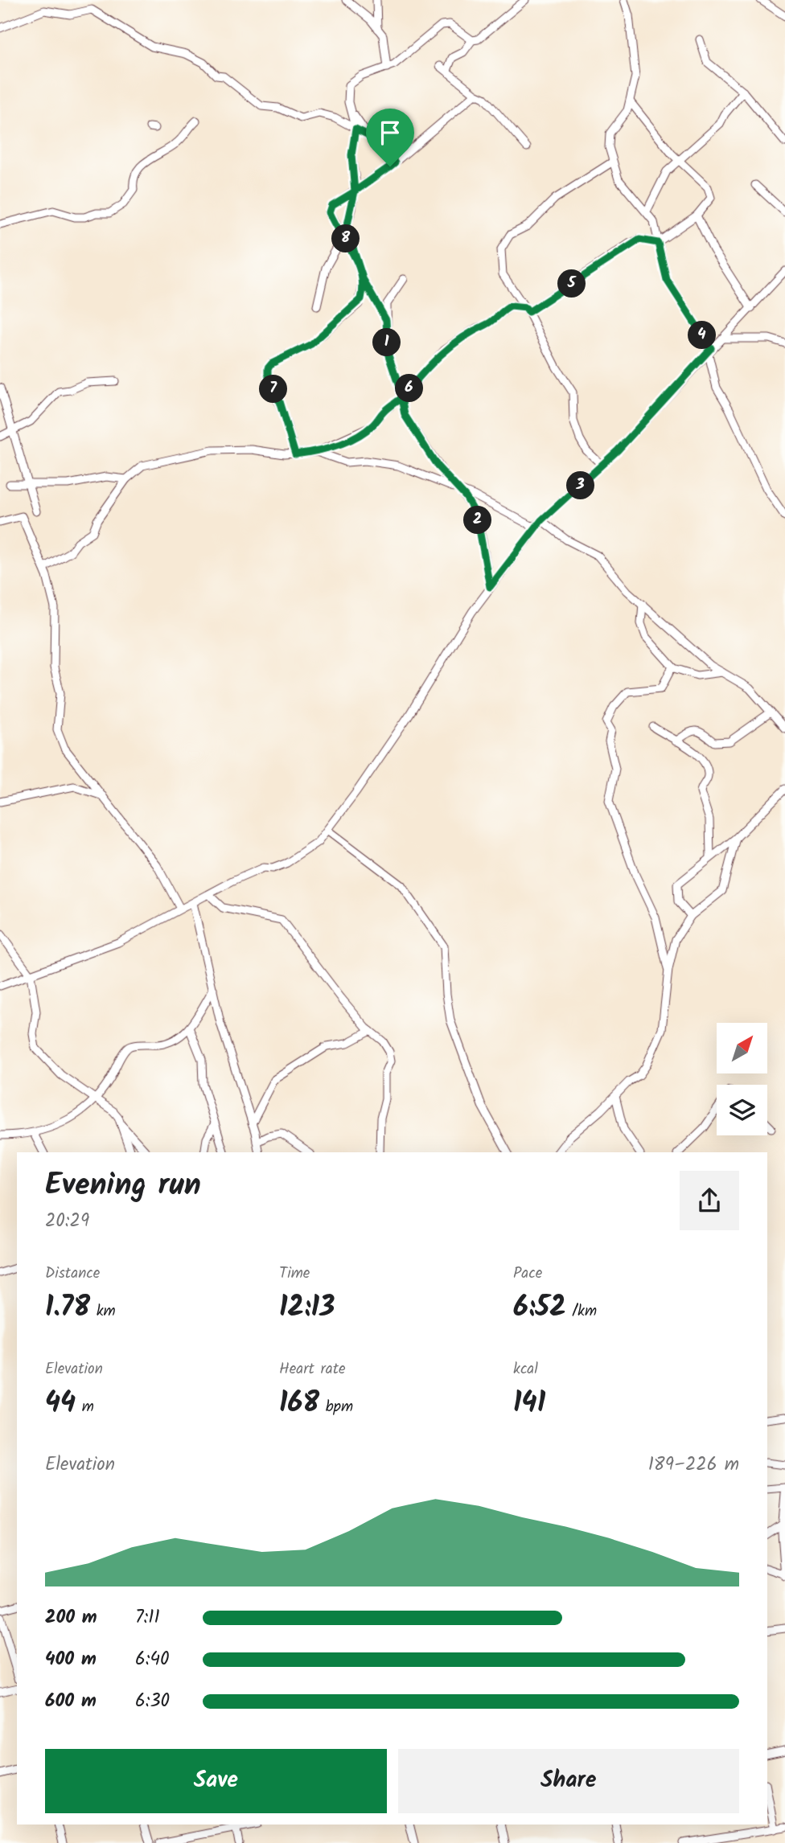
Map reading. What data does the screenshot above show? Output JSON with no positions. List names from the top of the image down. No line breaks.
{"north":"top right","page":{"pins":["8","5","4","1","6","7","3","2"],"heading":["Evening run","20:29"],"stats":[["Distance","1.78 km"],["Time","12:13"],["Pace","6:52 /km"],["Elevation","44 m"],["Heart rate","168 bpm"],["kcal","141"]],"chart":["Elevation","189–226 m"],"list":[{"name":"200 m","note":"7:11"},{"name":"400 m","note":"6:40"},{"name":"600 m","note":"6:30"}],"buttons":["Save","Share"]}}
